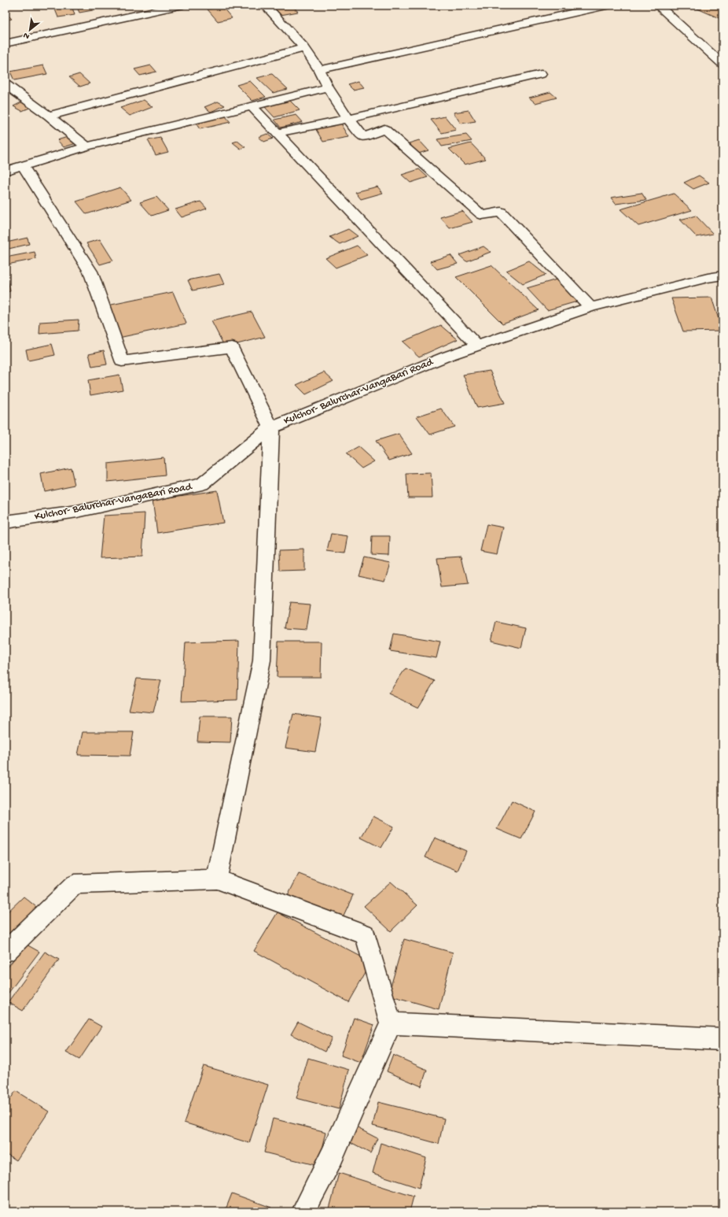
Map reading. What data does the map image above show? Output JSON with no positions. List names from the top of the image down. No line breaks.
{"streets":{"street":["Kulchor- Balurchar-VangaBari Road"]},"north":"bottom left"}
